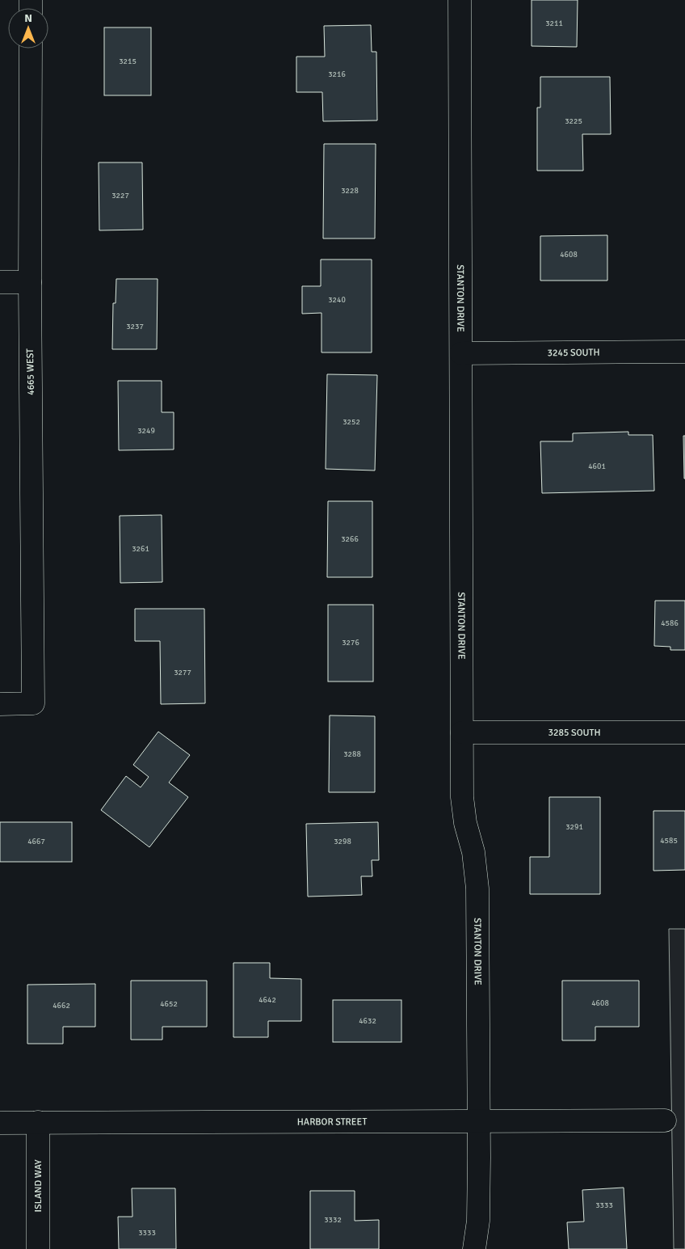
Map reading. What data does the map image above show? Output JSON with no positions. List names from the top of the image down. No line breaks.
{"streets":{"street":["STANTON DRIVE","3245 SOUTH","4665 WEST","3285 SOUTH","HARBOR STREET","ISLAND WAY"]},"crossings":[["STANTON DRIVE","3245 SOUTH"],["STANTON DRIVE","3285 SOUTH"],["STANTON DRIVE","HARBOR STREET"],["HARBOR STREET","ISLAND WAY"]],"house_numbers":["3211","3215","3216","3225","3228","3227","4608","3240","3237","3252","3249","4601","3266","3261","4586","3276","3277","3288","3291","4585","4667","3298","4642","4608","4652","4662","4632","3333","3332","3333"],"north":"top"}
